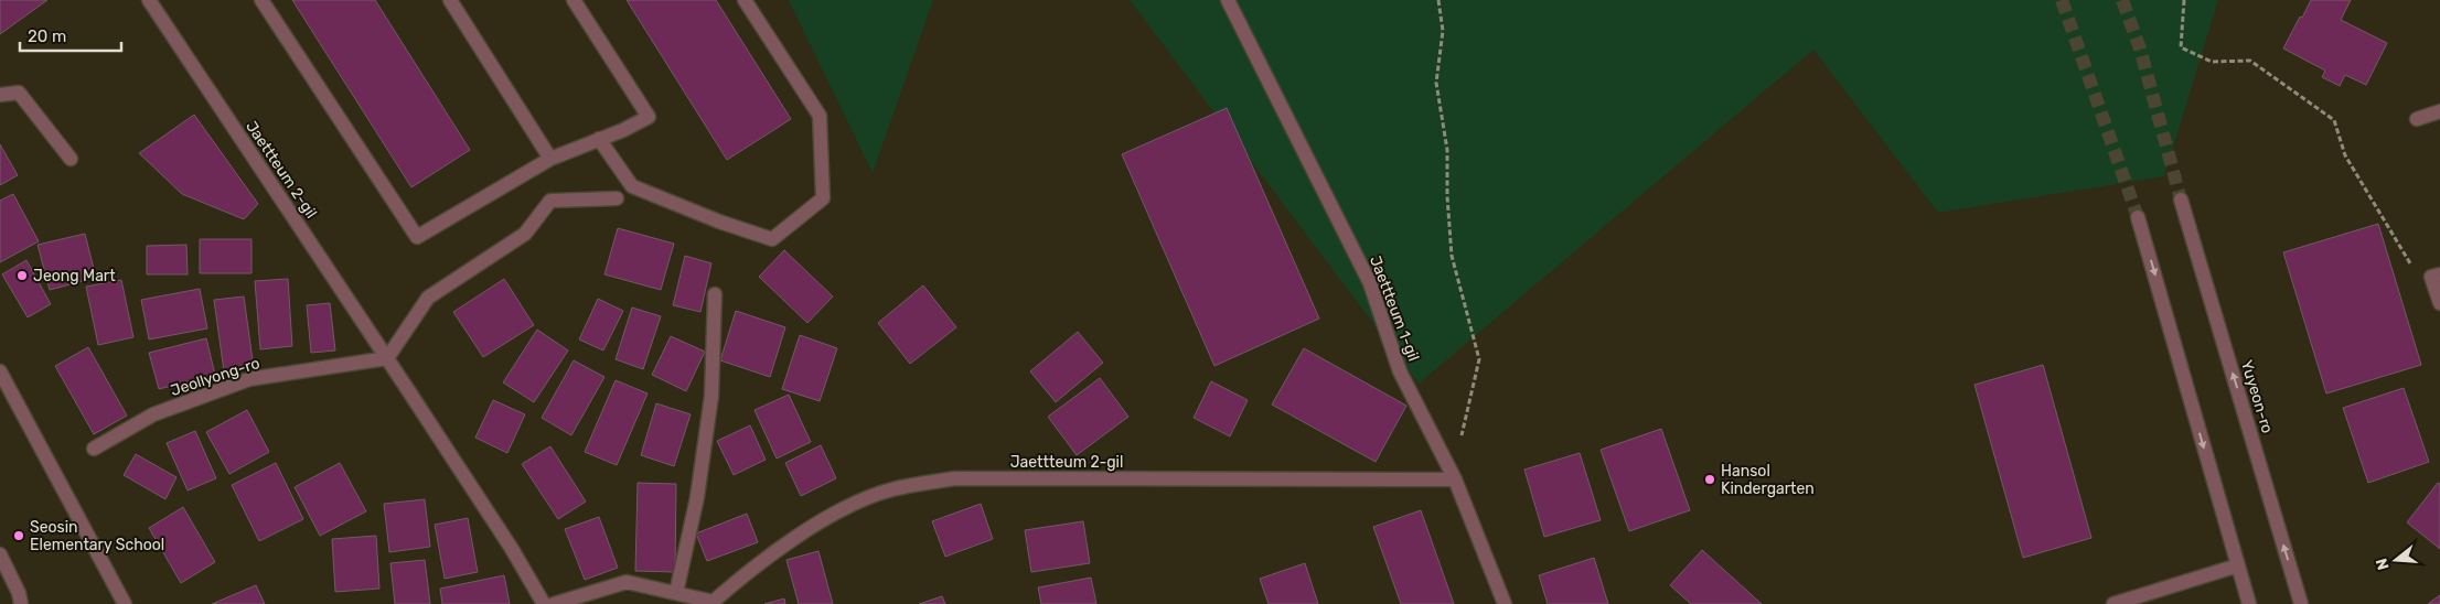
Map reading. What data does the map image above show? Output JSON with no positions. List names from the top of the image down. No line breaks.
{"streets":{"street":["Jaettteum 2-gil","Jaettteum 1-gil","Jeollyong-ro","Yuyeon-ro"]},"crossings":[["Jaettteum 2-gil","Jaettteum 1-gil"],["Jaettteum 2-gil","Jeollyong-ro"]],"places":["Jeong Mart","Hansol Kindergarten","Seosin Elementary School"],"scale_bar":"20 m","north":"left"}
